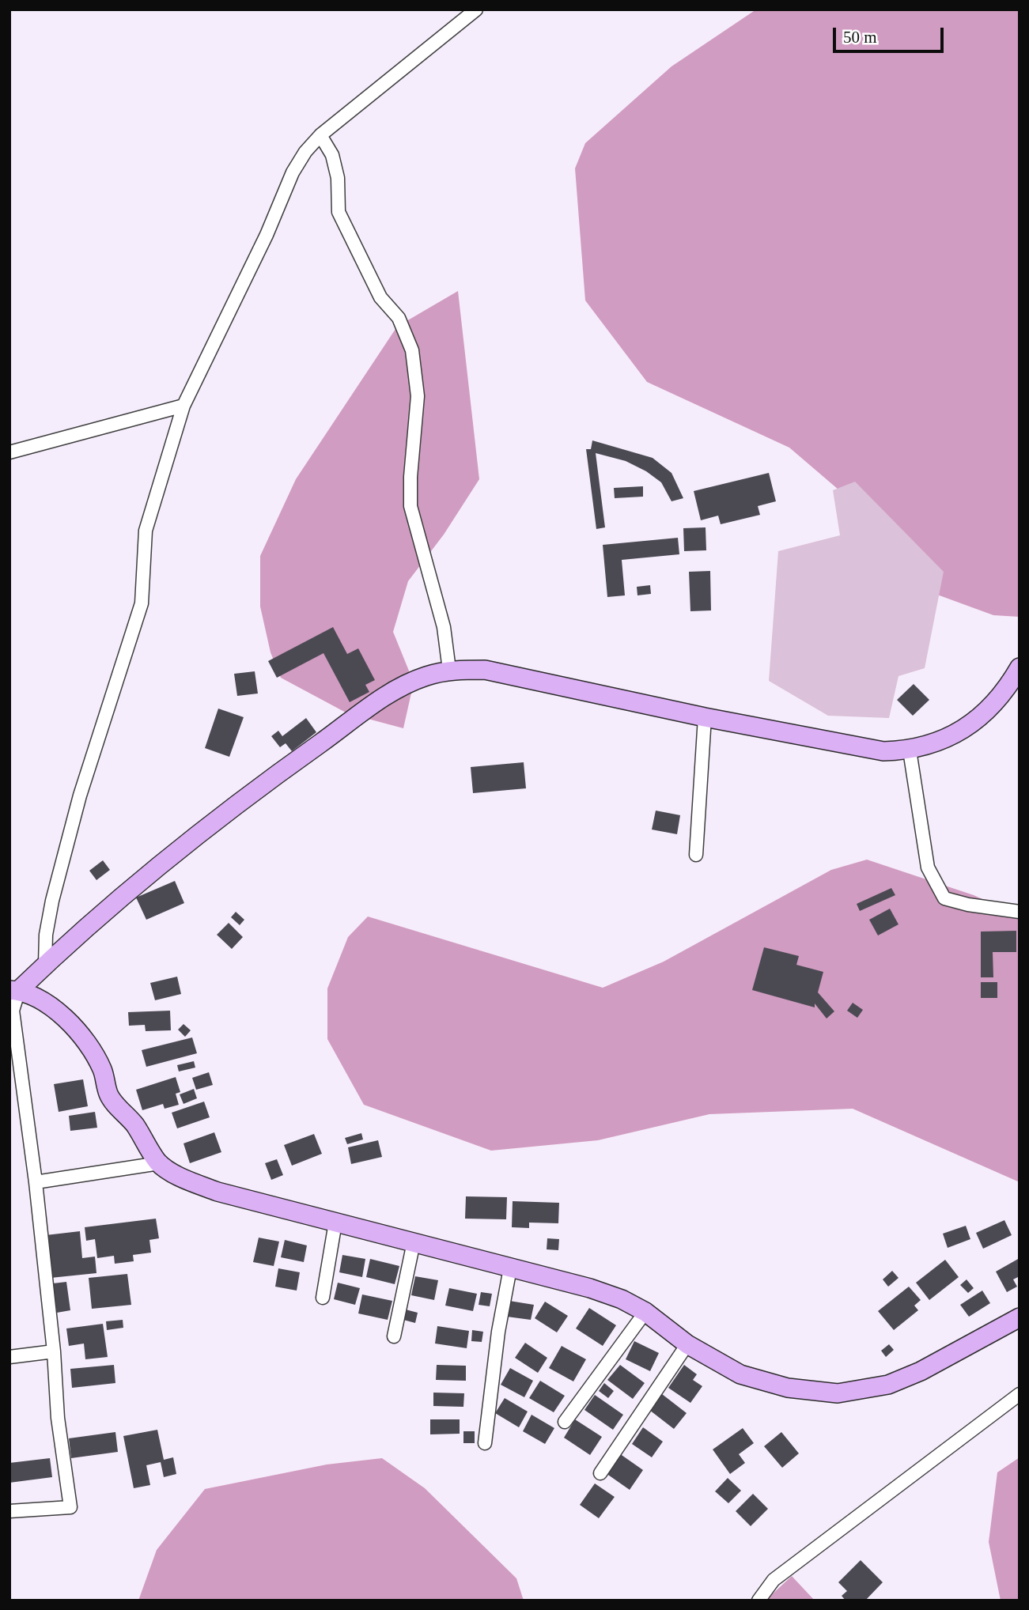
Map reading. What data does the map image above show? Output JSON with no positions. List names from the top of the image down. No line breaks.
{"scale_bar":"50 m"}
